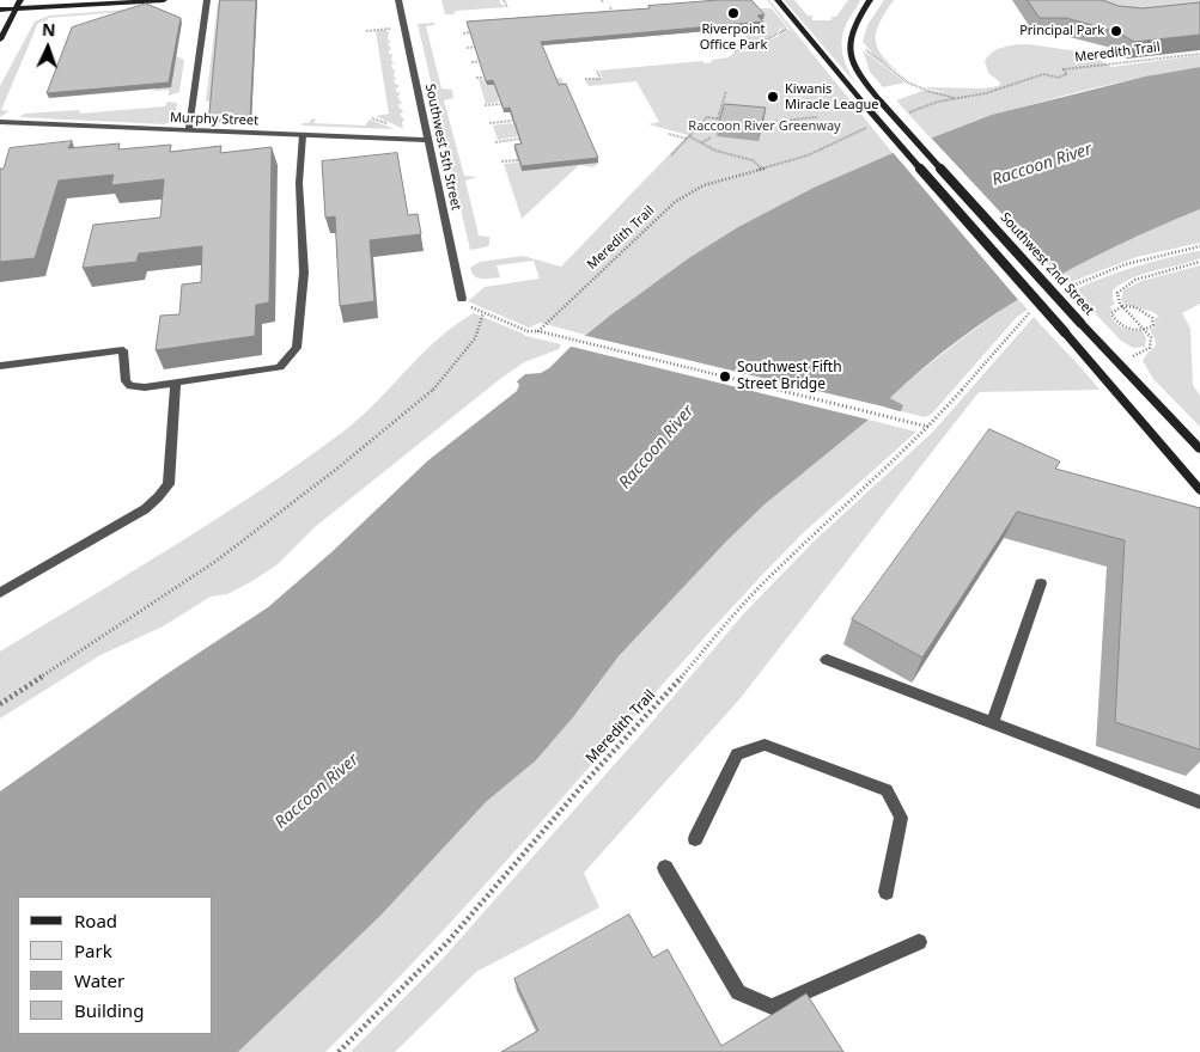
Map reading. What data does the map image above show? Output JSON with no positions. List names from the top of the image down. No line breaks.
{"streets":{"main road":["Southwest 2nd Street"],"street":["Murphy Street","Southwest 5th Street"],"path":["Meredith Trail"]},"crossings":[["Murphy Street","Southwest 5th Street"]],"water":["Raccoon River"],"parks":["Raccoon River Greenway"],"places":["Riverpoint Office Park","Principal Park","Kiwanis Miracle League","Southwest Fifth Street Bridge"],"legend":["Road","Park","Water","Building"],"north":"top"}
